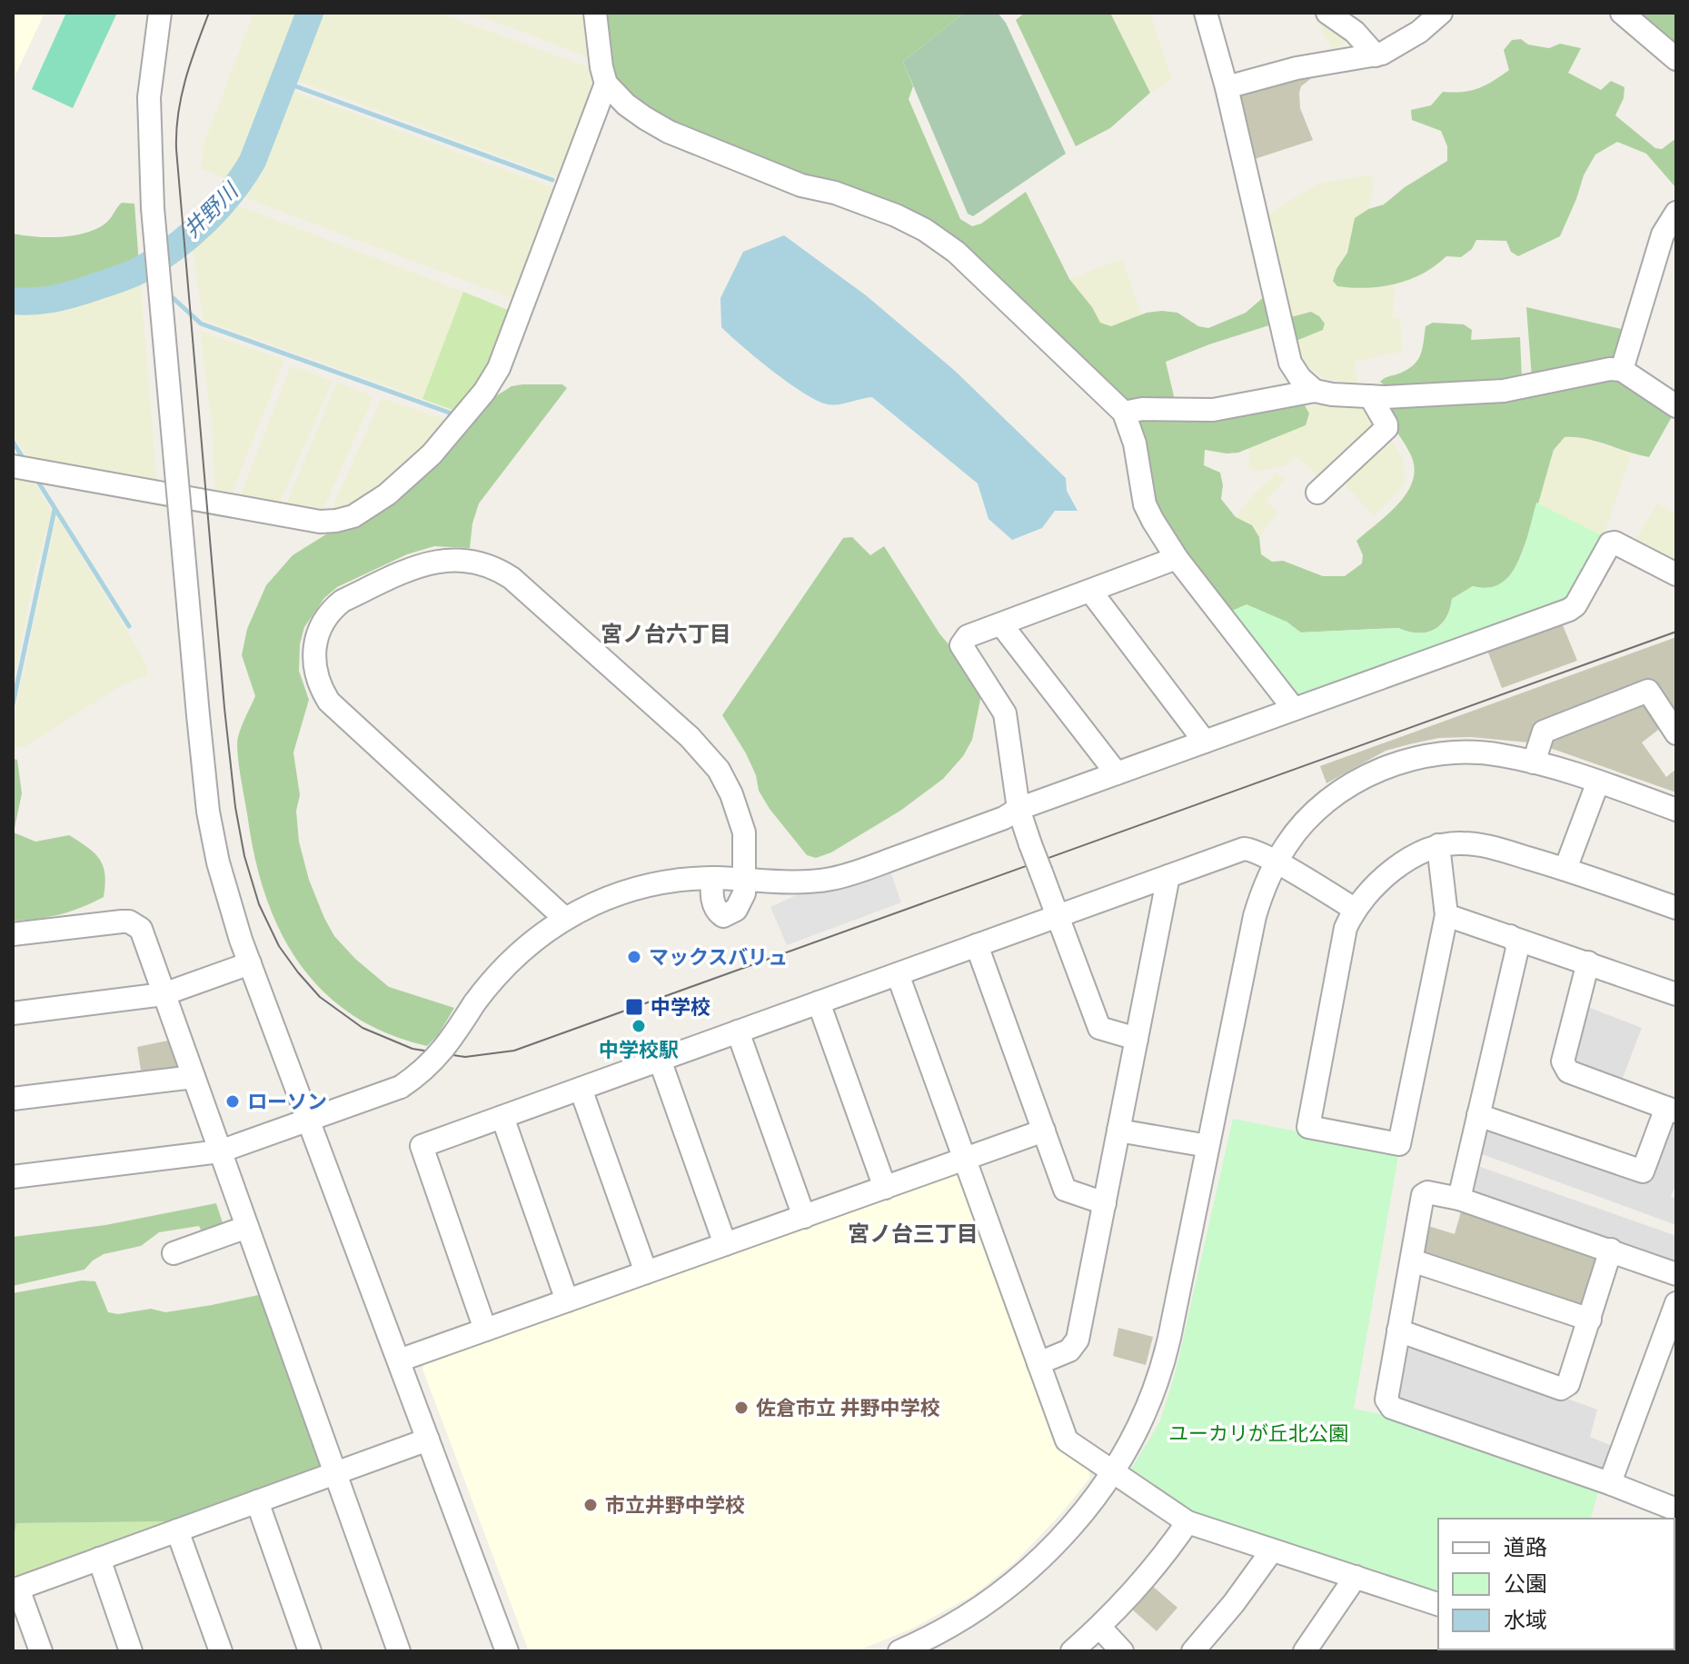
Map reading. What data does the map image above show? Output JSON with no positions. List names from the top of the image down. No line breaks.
{"districts":["宮ノ台六丁目","宮ノ台三丁目"],"water":["井野川"],"parks":["ユーカリが丘北公園"],"places":{"other":["マックスバリュ","中学校駅","ローソン","佐倉市立 井野中学校","市立井野中学校"],"transit":["中学校"]},"legend":["道路","公園","水域"]}
